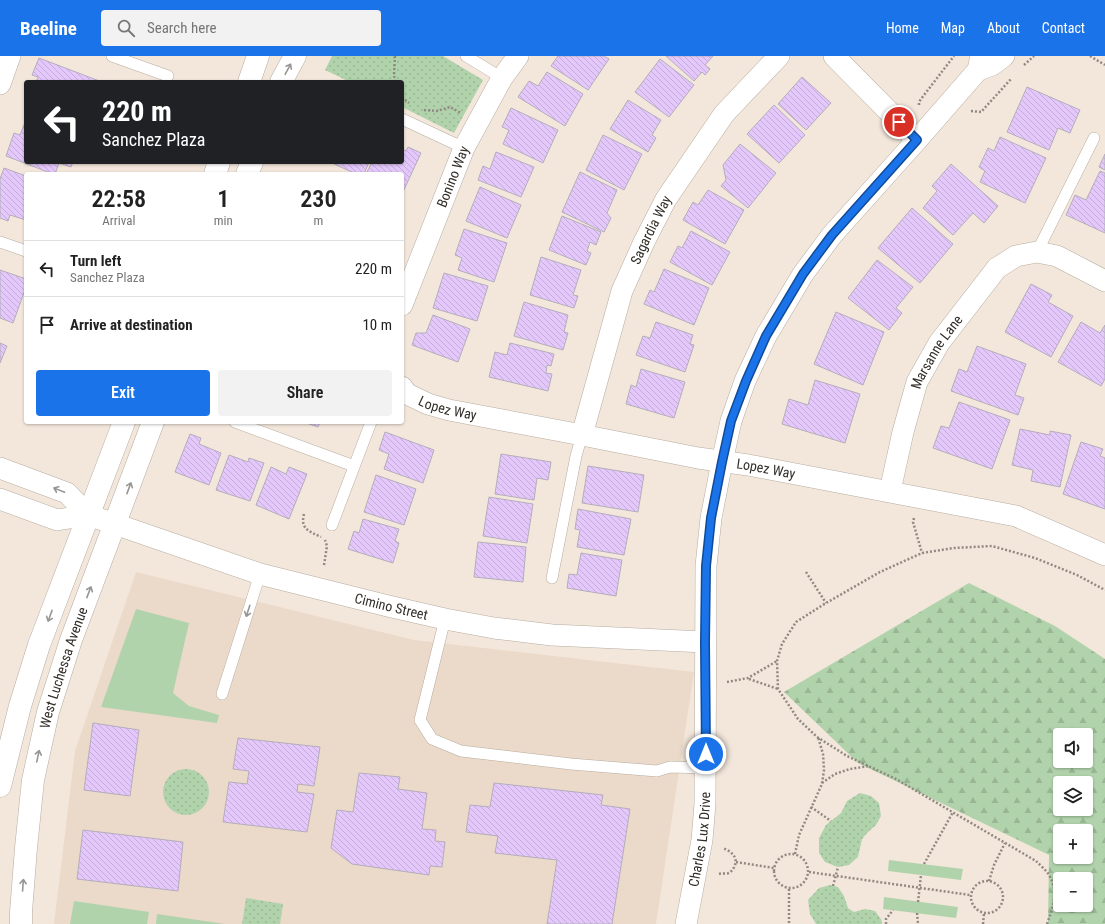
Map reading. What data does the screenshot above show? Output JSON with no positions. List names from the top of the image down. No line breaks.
{"streets":{"street":["Bonino Way","Sagardia Way","Marsanne Lane","Lopez Way","Cimino Street","West Luchessa Avenue","Charles Lux Drive"]},"crossings":[["Sagardia Way","Lopez Way"],["Marsanne Lane","Lopez Way"],["Lopez Way","Charles Lux Drive"],["Cimino Street","West Luchessa Avenue"],["Cimino Street","Charles Lux Drive"]],"page":{"header":"Beeline","search":"Search here","nav":["Home","Map","About","Contact"],"turn":["220 m","Sanchez Plaza"],"eta":["22:58","Arrival","1","min","230","m"],"list":[{"name":"Turn left","note":"Sanchez Plaza","value":"220 m"},{"name":"Arrive at destination","value":"10 m"}],"buttons":["Exit","Share"],"map_buttons":["+","−"]}}
